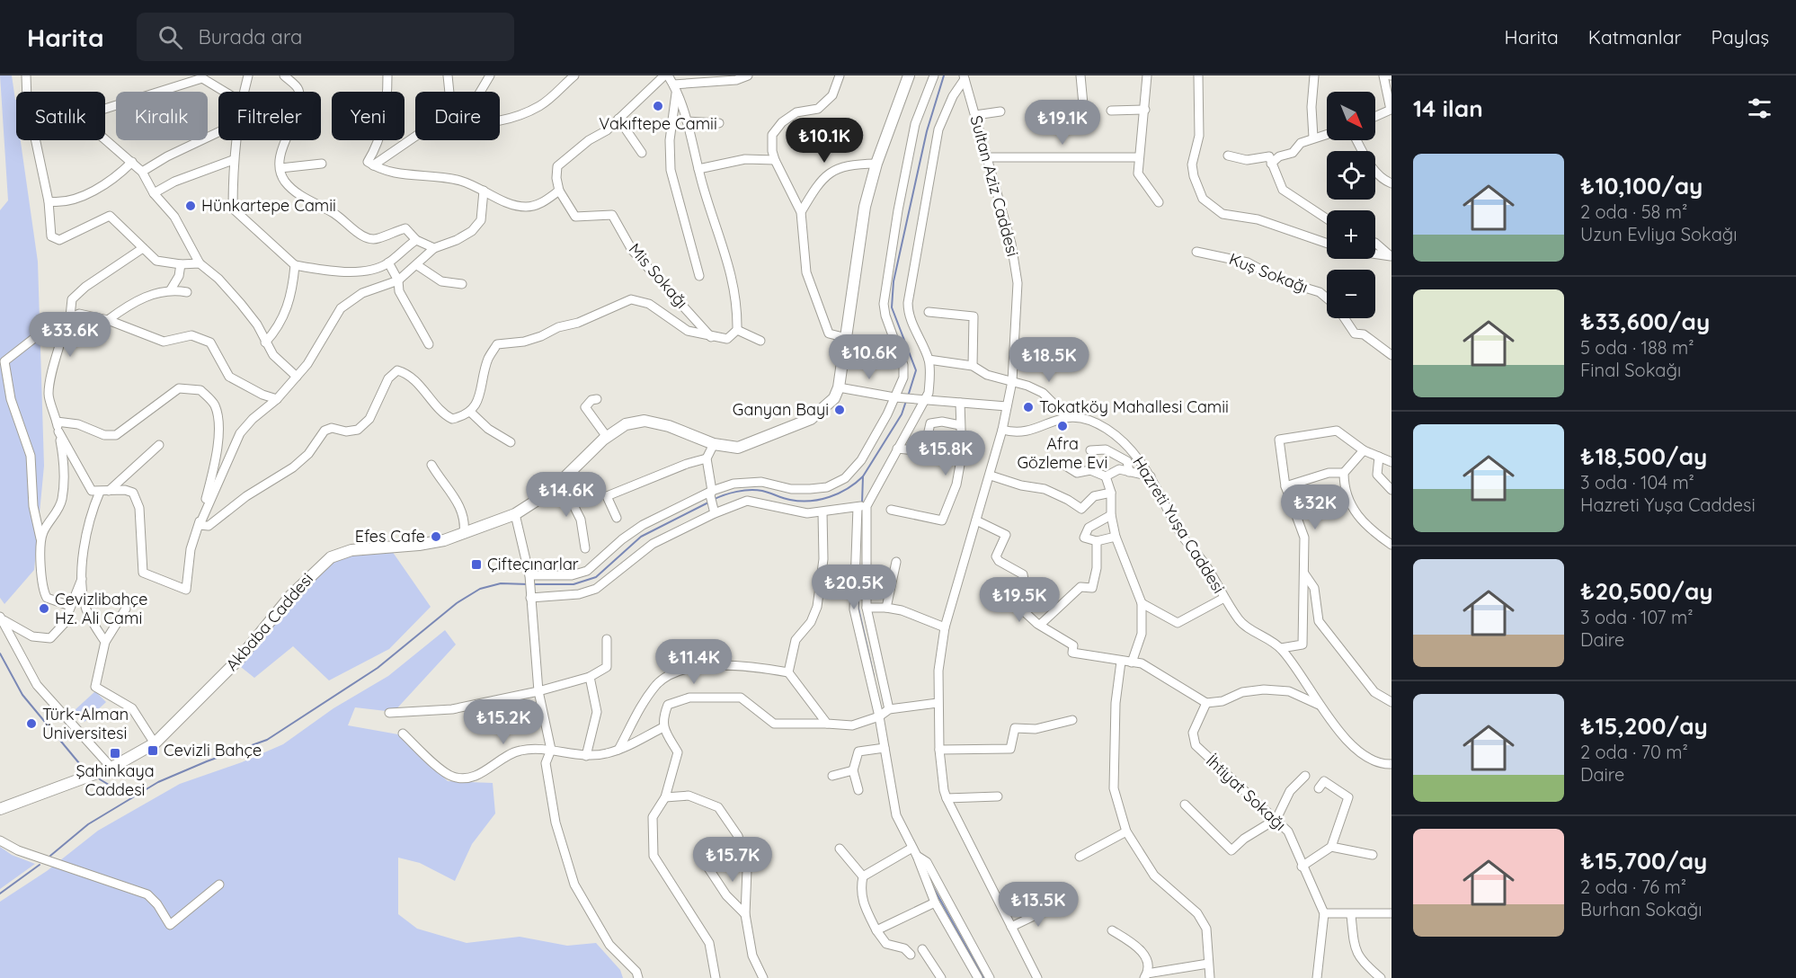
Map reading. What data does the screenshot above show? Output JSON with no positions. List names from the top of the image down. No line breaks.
{"streets":{"main road":["Akbaba Caddesi"],"street":["Sultan Aziz Caddesi","Kuş Sokağı","Mis Sokağı","Hazreti Yuşa Caddesi","İhtiyat Sokağı"]},"places":{"other":["Vakıftepe Camii","Hünkartepe Camii","Tokatköy Mahallesi Camii","Ganyan Bayi","Afra Gözleme Evi","Efes Cafe","Cevizlibahçe Hz. Ali Cami","Türk-Alman Üniversitesi"],"transit":["Çifteçınarlar","Cevizli Bahçe","Şahinkaya Caddesi"]},"north":"bottom right","page":{"header":"Harita","search":"Burada ara","nav":["Harita","Katmanlar","Paylaş"],"heading":"14 ilan","map_buttons":["+","−"],"chip":["Satılık","Kiralık","Filtreler","Yeni","Daire"],"price":["₺19.1K","₺10.1K","₺33.6K","₺10.6K","₺18.5K","₺15.8K","₺14.6K","₺32K","₺20.5K","₺19.5K","₺11.4K","₺15.2K","₺15.7K","₺13.5K"],"list":[{"name":"₺10,100/ay","note":"2 oda · 58 m² · Uzun Evliya Sokağı"},{"name":"₺33,600/ay","note":"5 oda · 188 m² · Final Sokağı"},{"name":"₺18,500/ay","note":"3 oda · 104 m² · Hazreti Yuşa Caddesi"},{"name":"₺20,500/ay","note":"3 oda · 107 m² · Daire"},{"name":"₺15,200/ay","note":"2 oda · 70 m² · Daire"},{"name":"₺15,700/ay","note":"2 oda · 76 m² · Burhan Sokağı"}]}}
